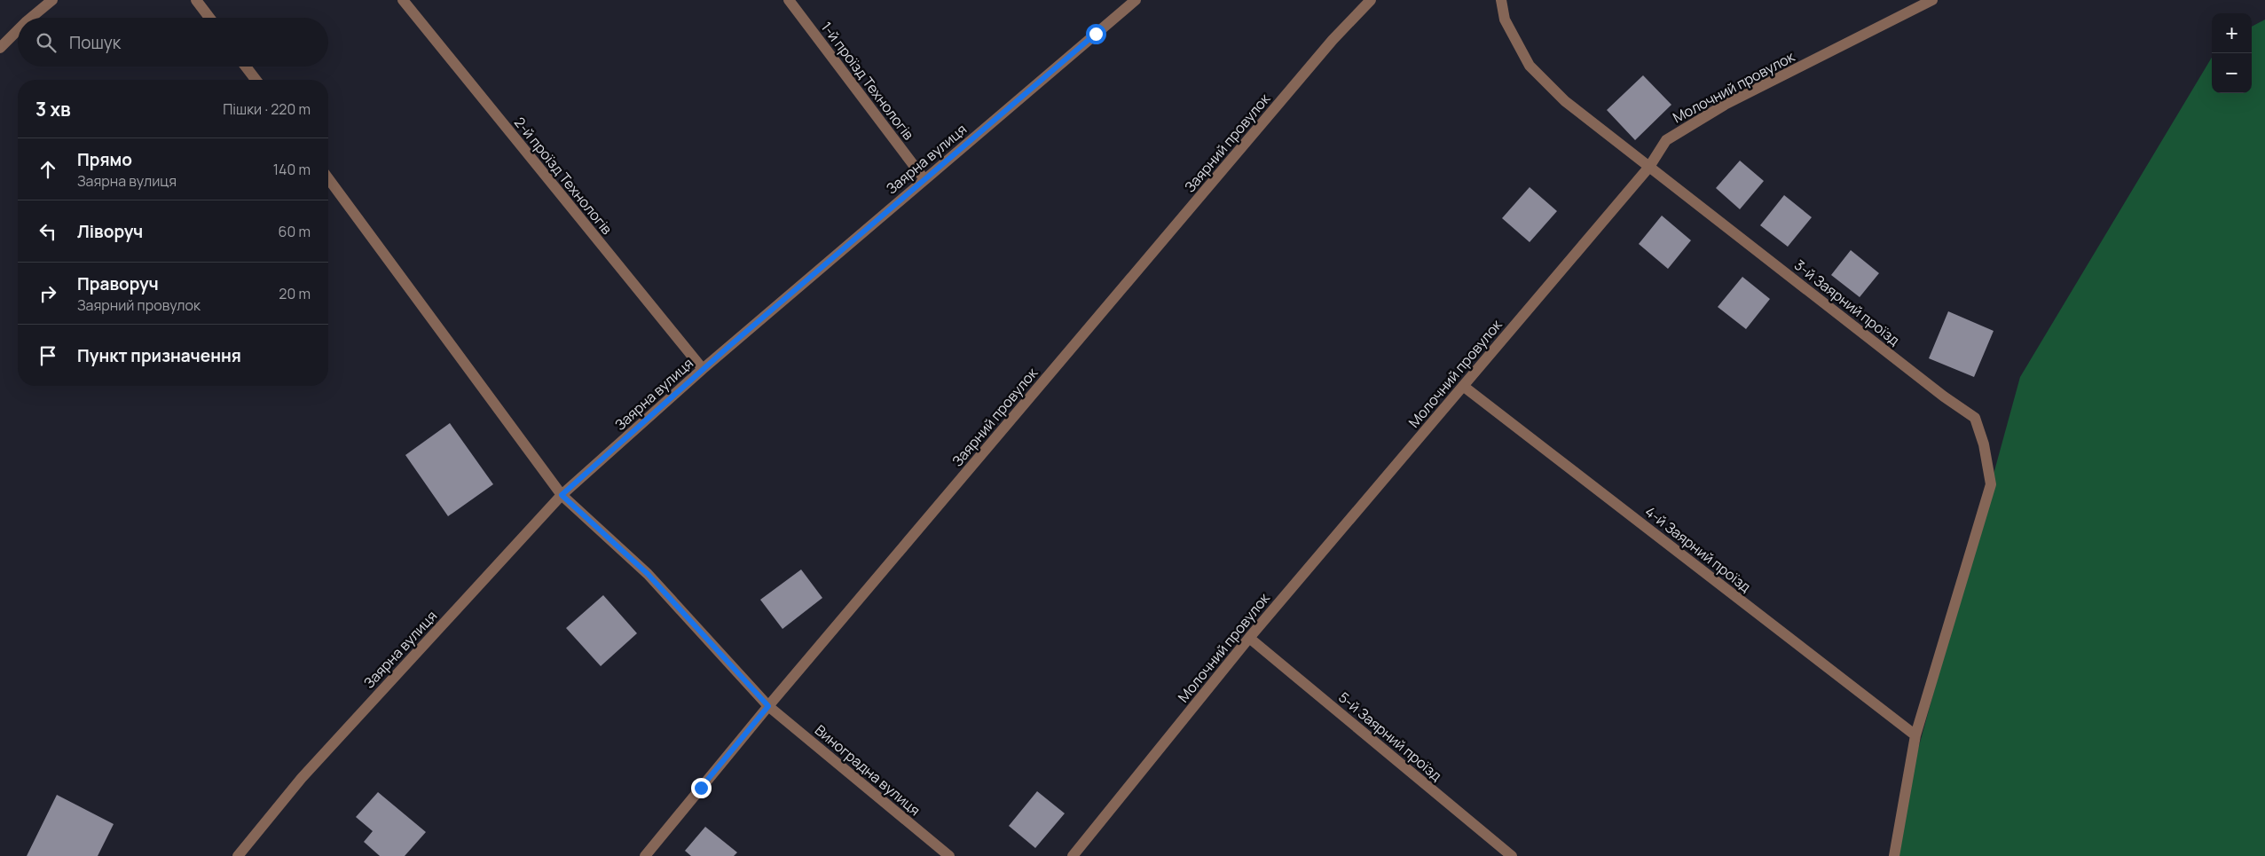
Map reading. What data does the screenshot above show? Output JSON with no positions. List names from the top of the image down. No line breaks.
{"streets":{"street":["1-й проїзд Технологів","Молочний провулок","Заярний провулок","Заярна вулиця","2-й проїзд Технологів","3-й Заярний проїзд","4-й Заярний проїзд","5-й Заярний проїзд","Виноградна вулиця"]},"crossings":[["1-й проїзд Технологів","Заярна вулиця"],["Молочний провулок","3-й Заярний проїзд"],["Молочний провулок","4-й Заярний проїзд"],["Молочний провулок","5-й Заярний проїзд"],["Заярний провулок","Виноградна вулиця"],["Заярна вулиця","2-й проїзд Технологів"],["Заярна вулиця","Виноградна вулиця"],["3-й Заярний проїзд","4-й Заярний проїзд"]],"page":{"map_buttons":["+","−"],"search":"Пошук","heading":["3 хв","Пішки · 220 m"],"list":[["Прямо","Заярна вулиця","140 m"],["Ліворуч","60 m"],["Праворуч","Заярний провулок","20 m"],"Пункт призначення"]}}
